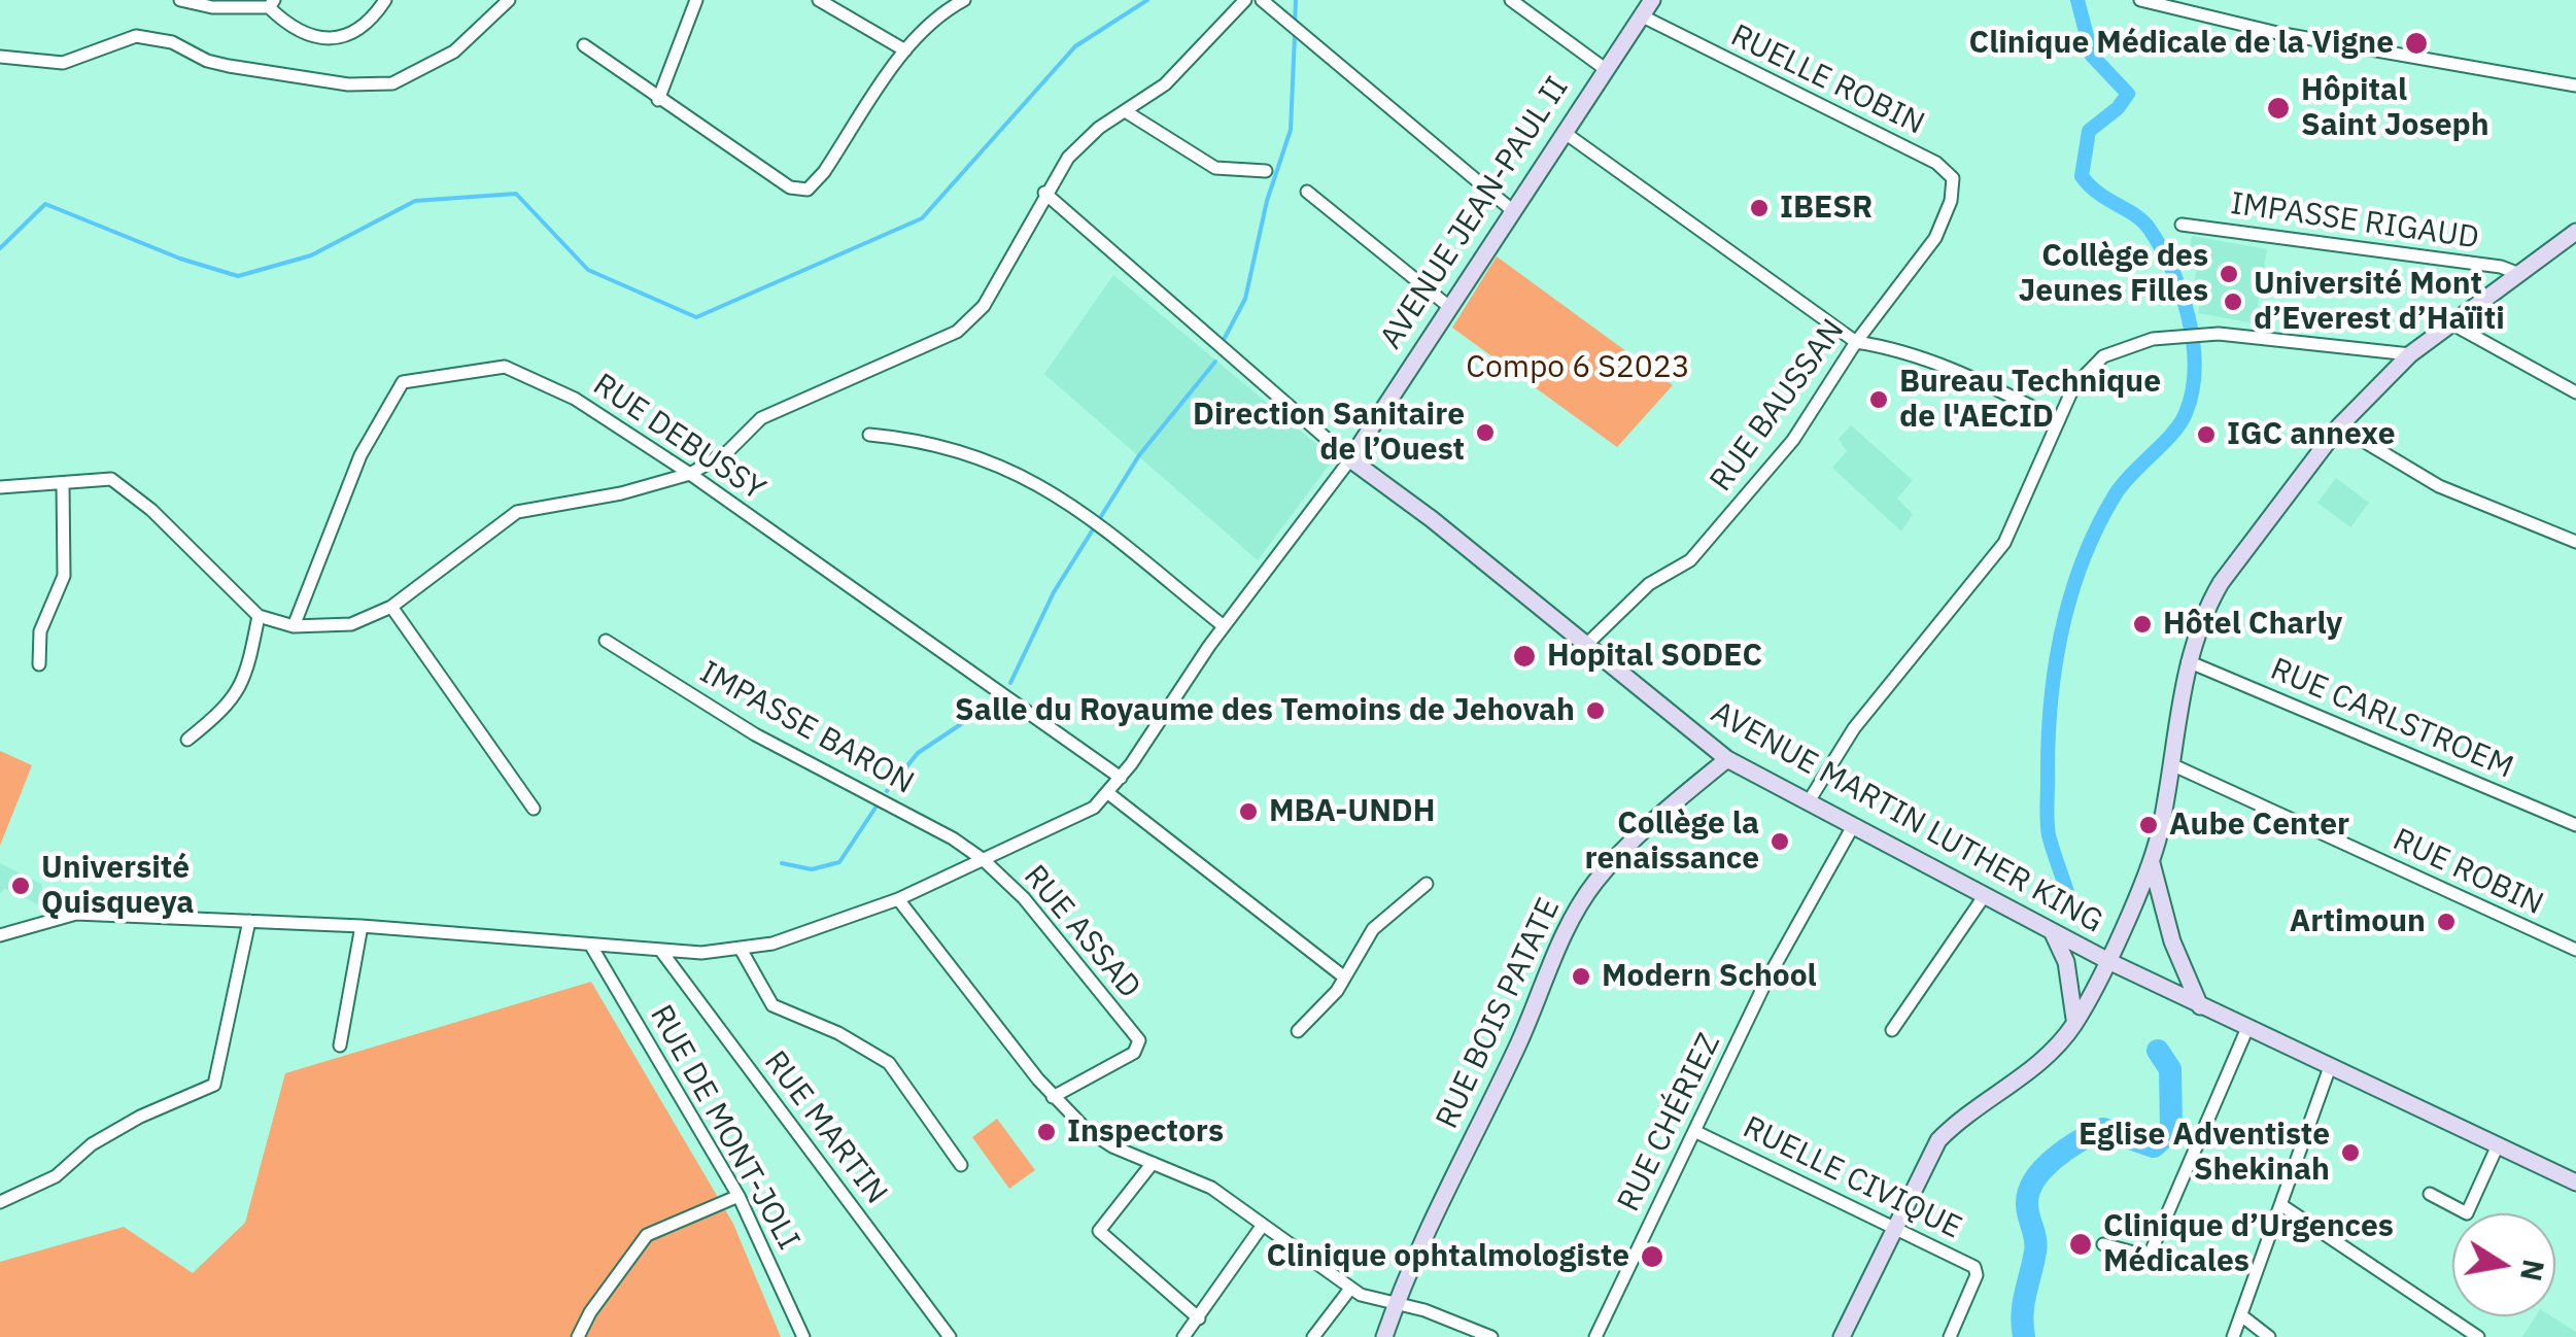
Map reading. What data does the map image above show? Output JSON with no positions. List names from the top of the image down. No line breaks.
{"streets":{"street":["RUELLE ROBIN","AVENUE JEAN-PAUL II","IMPASSE RIGAUD","RUE BAUSSAN","RUE DEBUSSY","RUE CARLSTROEM","IMPASSE BARON","AVENUE MARTIN LUTHER KING","RUE ROBIN","RUE ASSAD","RUE BOIS PATATE","RUE CHÉRIEZ","RUE DE MONT-JOLI","RUE MARTIN","RUELLE CIVIQUE"]},"crossings":[["RUELLE ROBIN","AVENUE JEAN-PAUL II"],["RUELLE ROBIN","RUE BAUSSAN"],["AVENUE JEAN-PAUL II","AVENUE MARTIN LUTHER KING"],["RUE BAUSSAN","AVENUE MARTIN LUTHER KING"],["IMPASSE BARON","RUE ASSAD"],["AVENUE MARTIN LUTHER KING","RUE BOIS PATATE"],["AVENUE MARTIN LUTHER KING","RUE CHÉRIEZ"],["RUE CHÉRIEZ","RUELLE CIVIQUE"]],"parks":["Compo 6 S2023"],"places":["Clinique Médicale de la Vigne","Hôpital Saint Joseph","IBESR","Collège des Jeunes Filles","Université Mont d’Everest d’Haïiti","Bureau Technique de l'AECID","Direction Sanitaire de l’Ouest","IGC annexe","Hôtel Charly","Hopital SODEC","Salle du Royaume des Temoins de Jehovah","MBA-UNDH","Aube Center","Collège la renaissance","Université Quisqueya","Artimoun","Modern School","Inspectors","Eglise Adventiste Shekinah","Clinique d’Urgences Médicales","Clinique ophtalmologiste"],"north":"right"}
